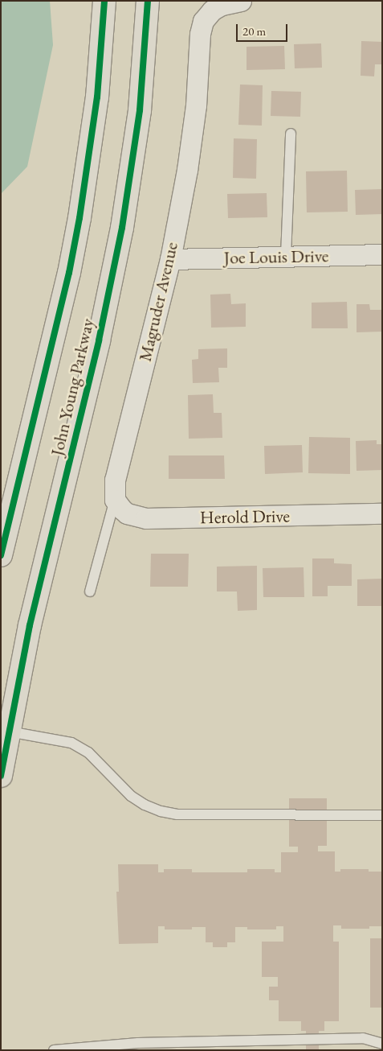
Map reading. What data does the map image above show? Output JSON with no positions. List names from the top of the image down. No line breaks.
{"streets":{"main road":["John Young Parkway"],"street":["Joe Louis Drive","Magruder Avenue","Herold Drive"]},"crossings":[["Joe Louis Drive","Magruder Avenue"],["Magruder Avenue","Herold Drive"]],"scale_bar":"20 m"}
